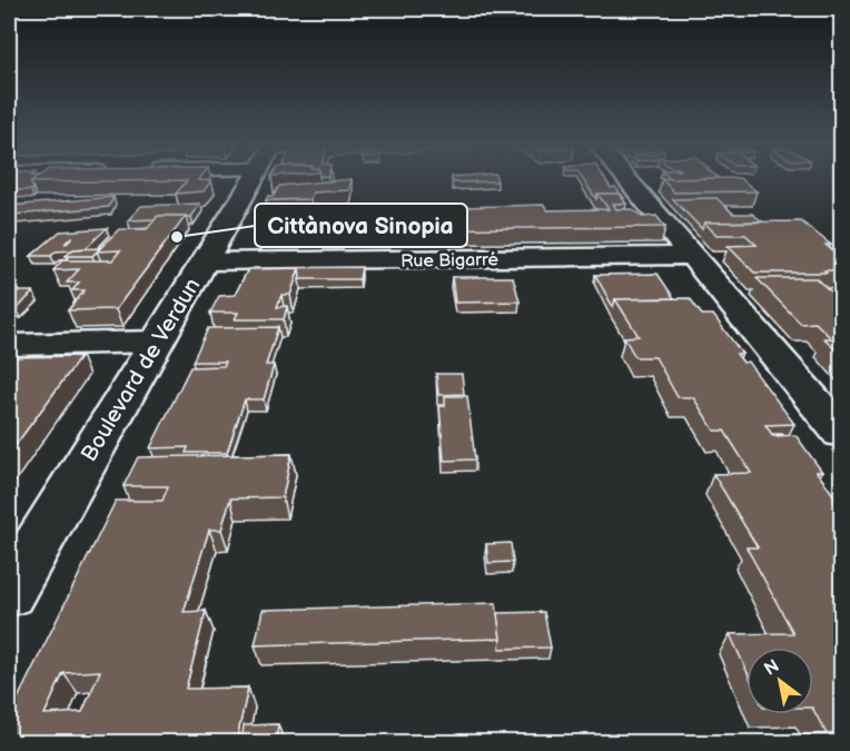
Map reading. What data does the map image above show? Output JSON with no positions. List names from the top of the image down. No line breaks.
{"streets":{"street":["Rue Bigarré","Boulevard de Verdun"]},"crossings":[["Rue Bigarré","Boulevard de Verdun"]],"places":["Cittànova Sinopia"],"north":"top left"}
